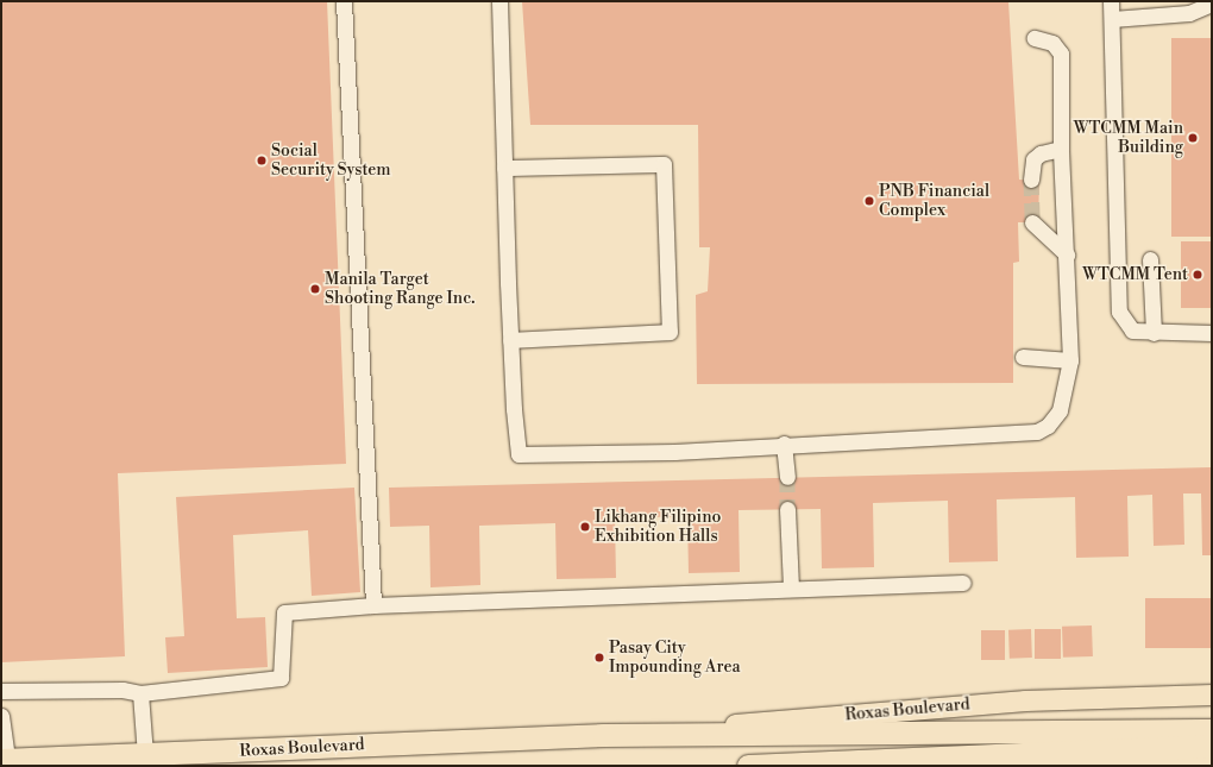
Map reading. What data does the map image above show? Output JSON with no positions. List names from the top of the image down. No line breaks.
{"streets":{"highway":["Roxas Boulevard"]},"places":["WTCMM Main Building","Social Security System","PNB Financial Complex","WTCMM Tent","Manila Target Shooting Range Inc.","Likhang Filipino Exhibition Halls","Pasay City Impounding Area"]}
